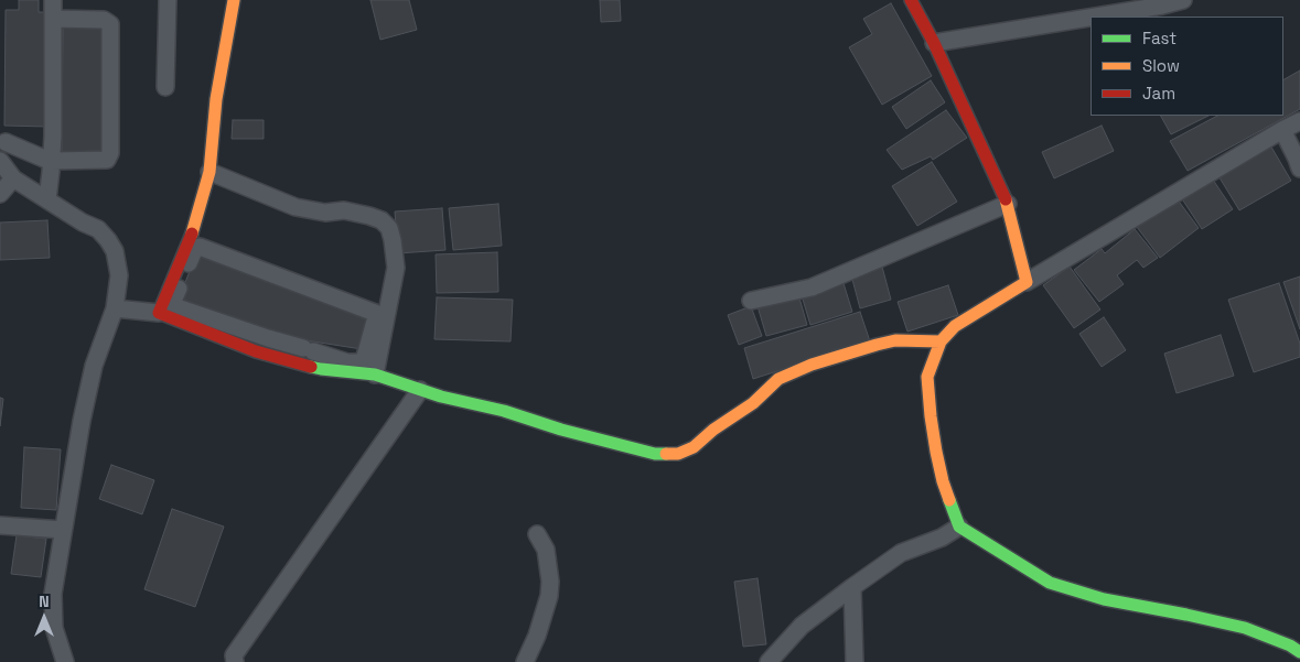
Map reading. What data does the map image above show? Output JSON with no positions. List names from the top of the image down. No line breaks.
{"legend":["Fast","Slow","Jam"],"north":"top"}
